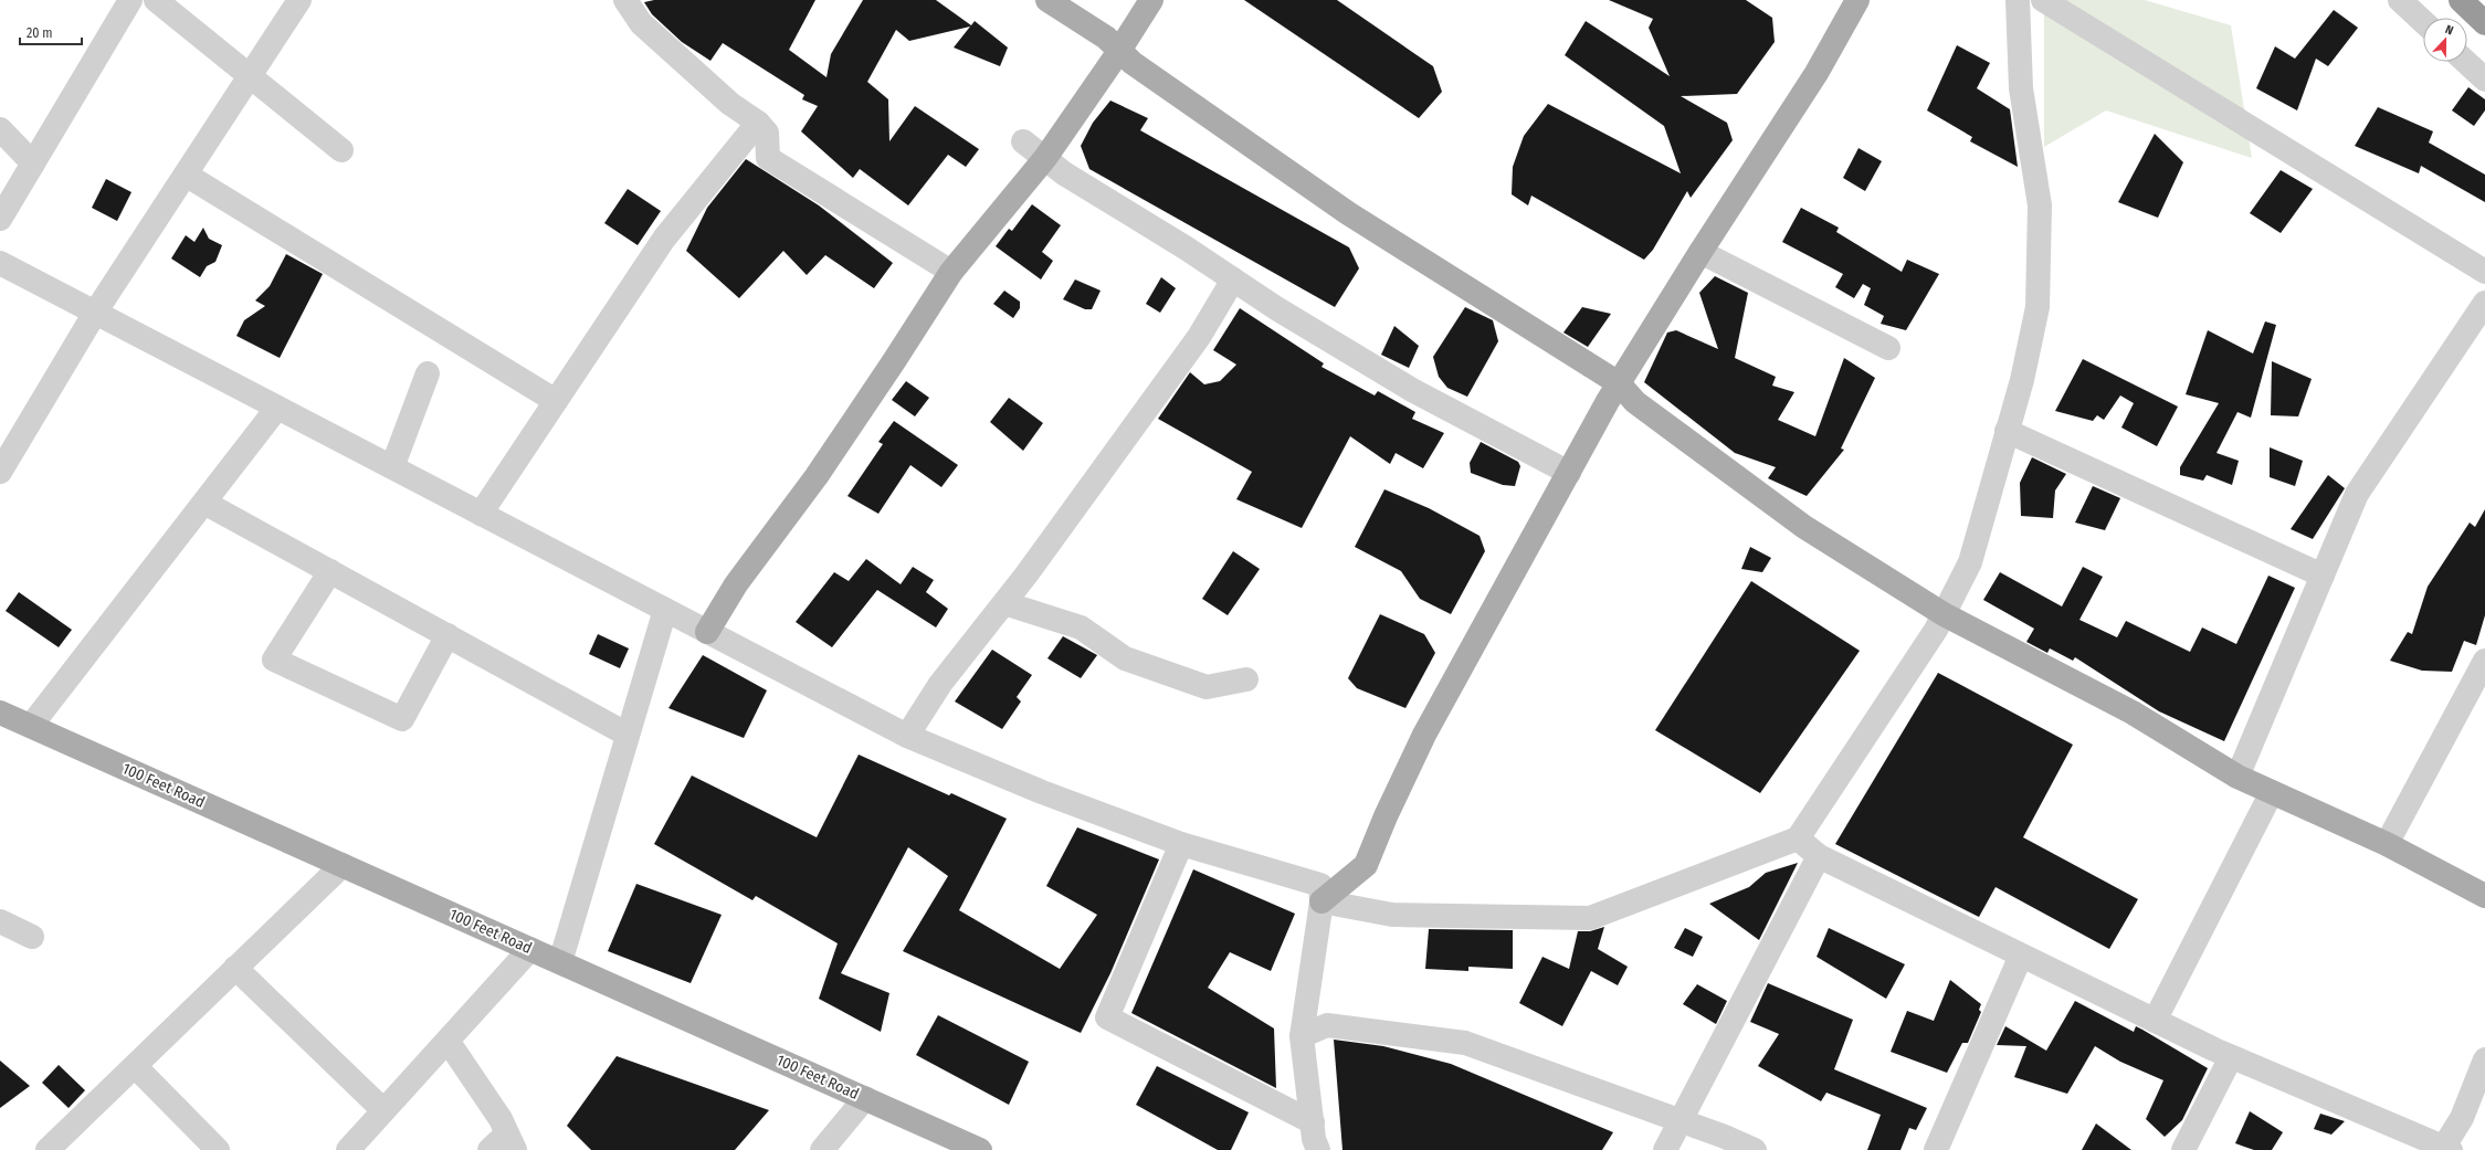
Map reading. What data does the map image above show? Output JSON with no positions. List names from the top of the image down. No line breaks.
{"streets":{"main road":["100 Feet Road"]},"scale_bar":"20 m","north":"top"}
